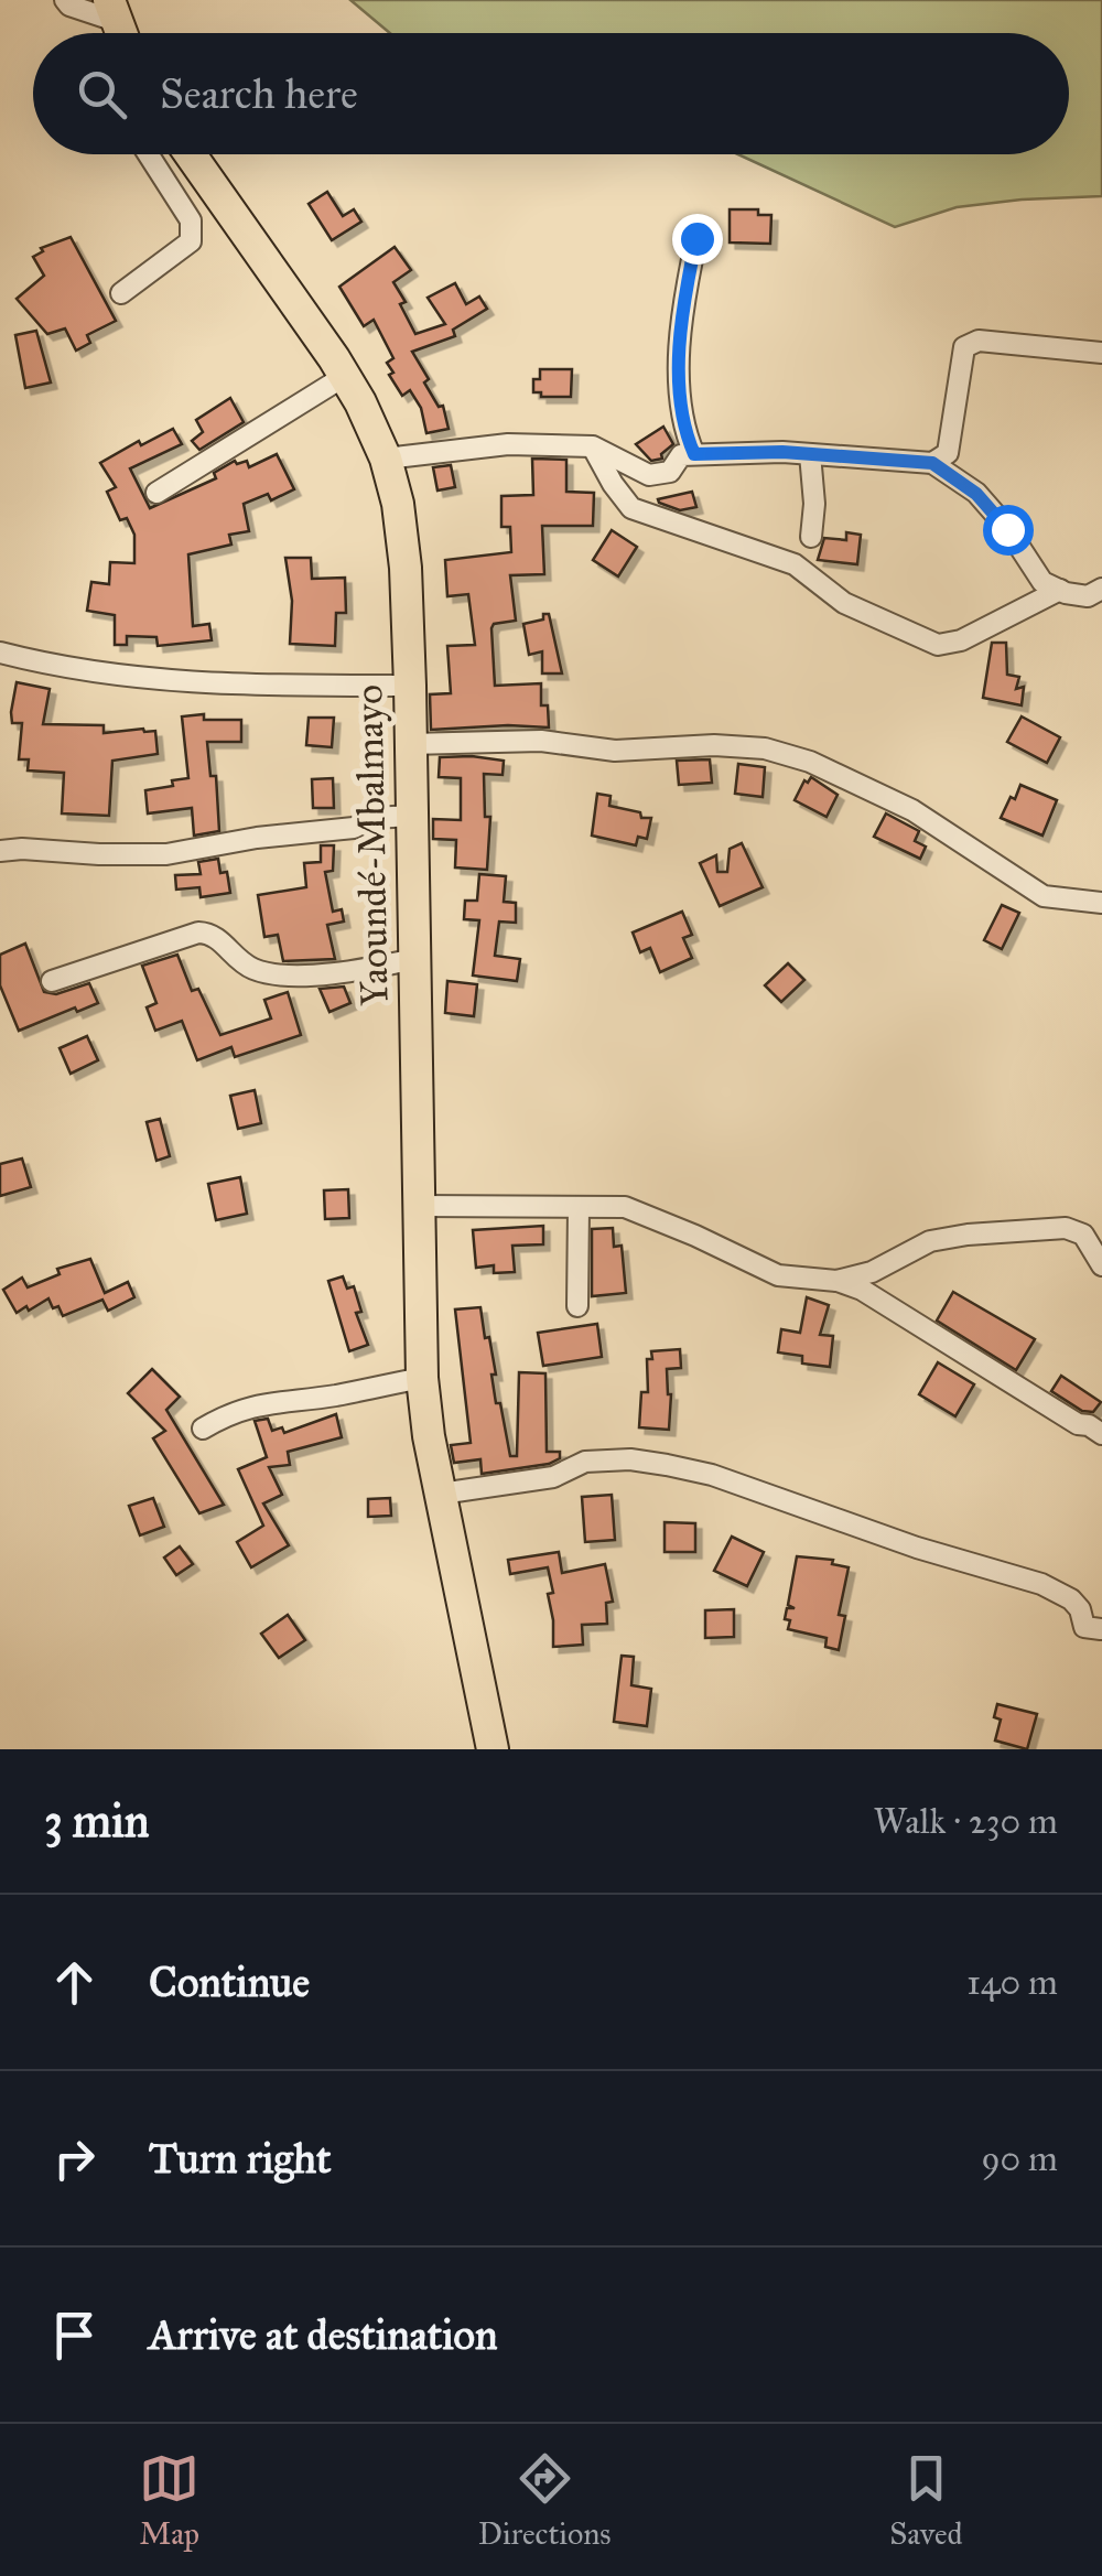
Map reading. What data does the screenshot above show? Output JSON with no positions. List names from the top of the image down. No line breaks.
{"streets":{"highway":["Yaoundé-Mbalmayo"]},"page":{"search":"Search here","heading":["3 min","Walk · 230 m"],"list":[["Continue","140 m"],["Turn right","90 m"],"Arrive at destination"],"nav":["Map","Directions","Saved"]}}
